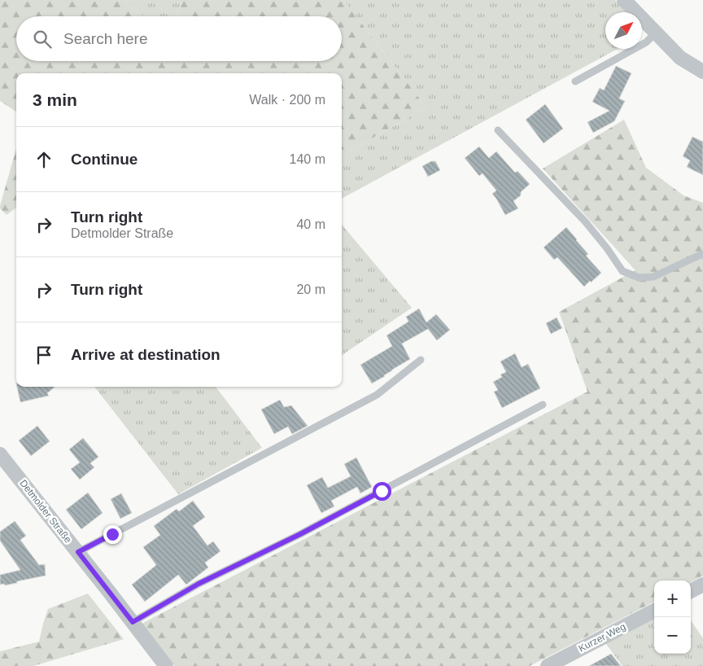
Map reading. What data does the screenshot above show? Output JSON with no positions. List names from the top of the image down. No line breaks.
{"streets":{"street":["Detmolder Straße","Kurzer Weg"]},"north":"top right","page":{"search":"Search here","heading":["3 min","Walk · 200 m"],"list":[["Continue","140 m"],["Turn right","Detmolder Straße","40 m"],["Turn right","20 m"],"Arrive at destination"],"map_buttons":["+","−"]}}
